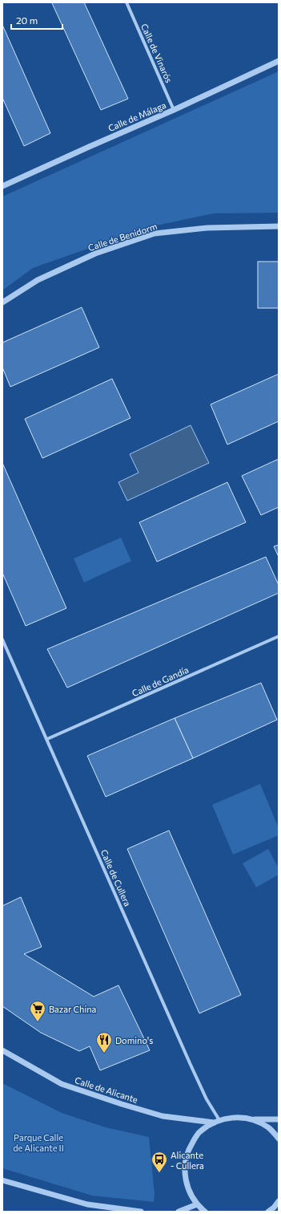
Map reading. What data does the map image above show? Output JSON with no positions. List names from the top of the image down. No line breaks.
{"streets":{"street":["Calle de Vinarós","Calle de Málaga","Calle de Benidorm","Calle de Gandía","Calle de Cullera","Calle de Alicante"]},"crossings":[["Calle de Vinarós","Calle de Málaga"],["Calle de Gandía","Calle de Cullera"],["Calle de Cullera","Calle de Alicante"]],"parks":["Parque Calle de Alicante II"],"places":{"supermarket":["Bazar China"],"restaurant":["Domino's"],"bus stop":["Alicante - Cullera"]},"scale_bar":"20 m"}
